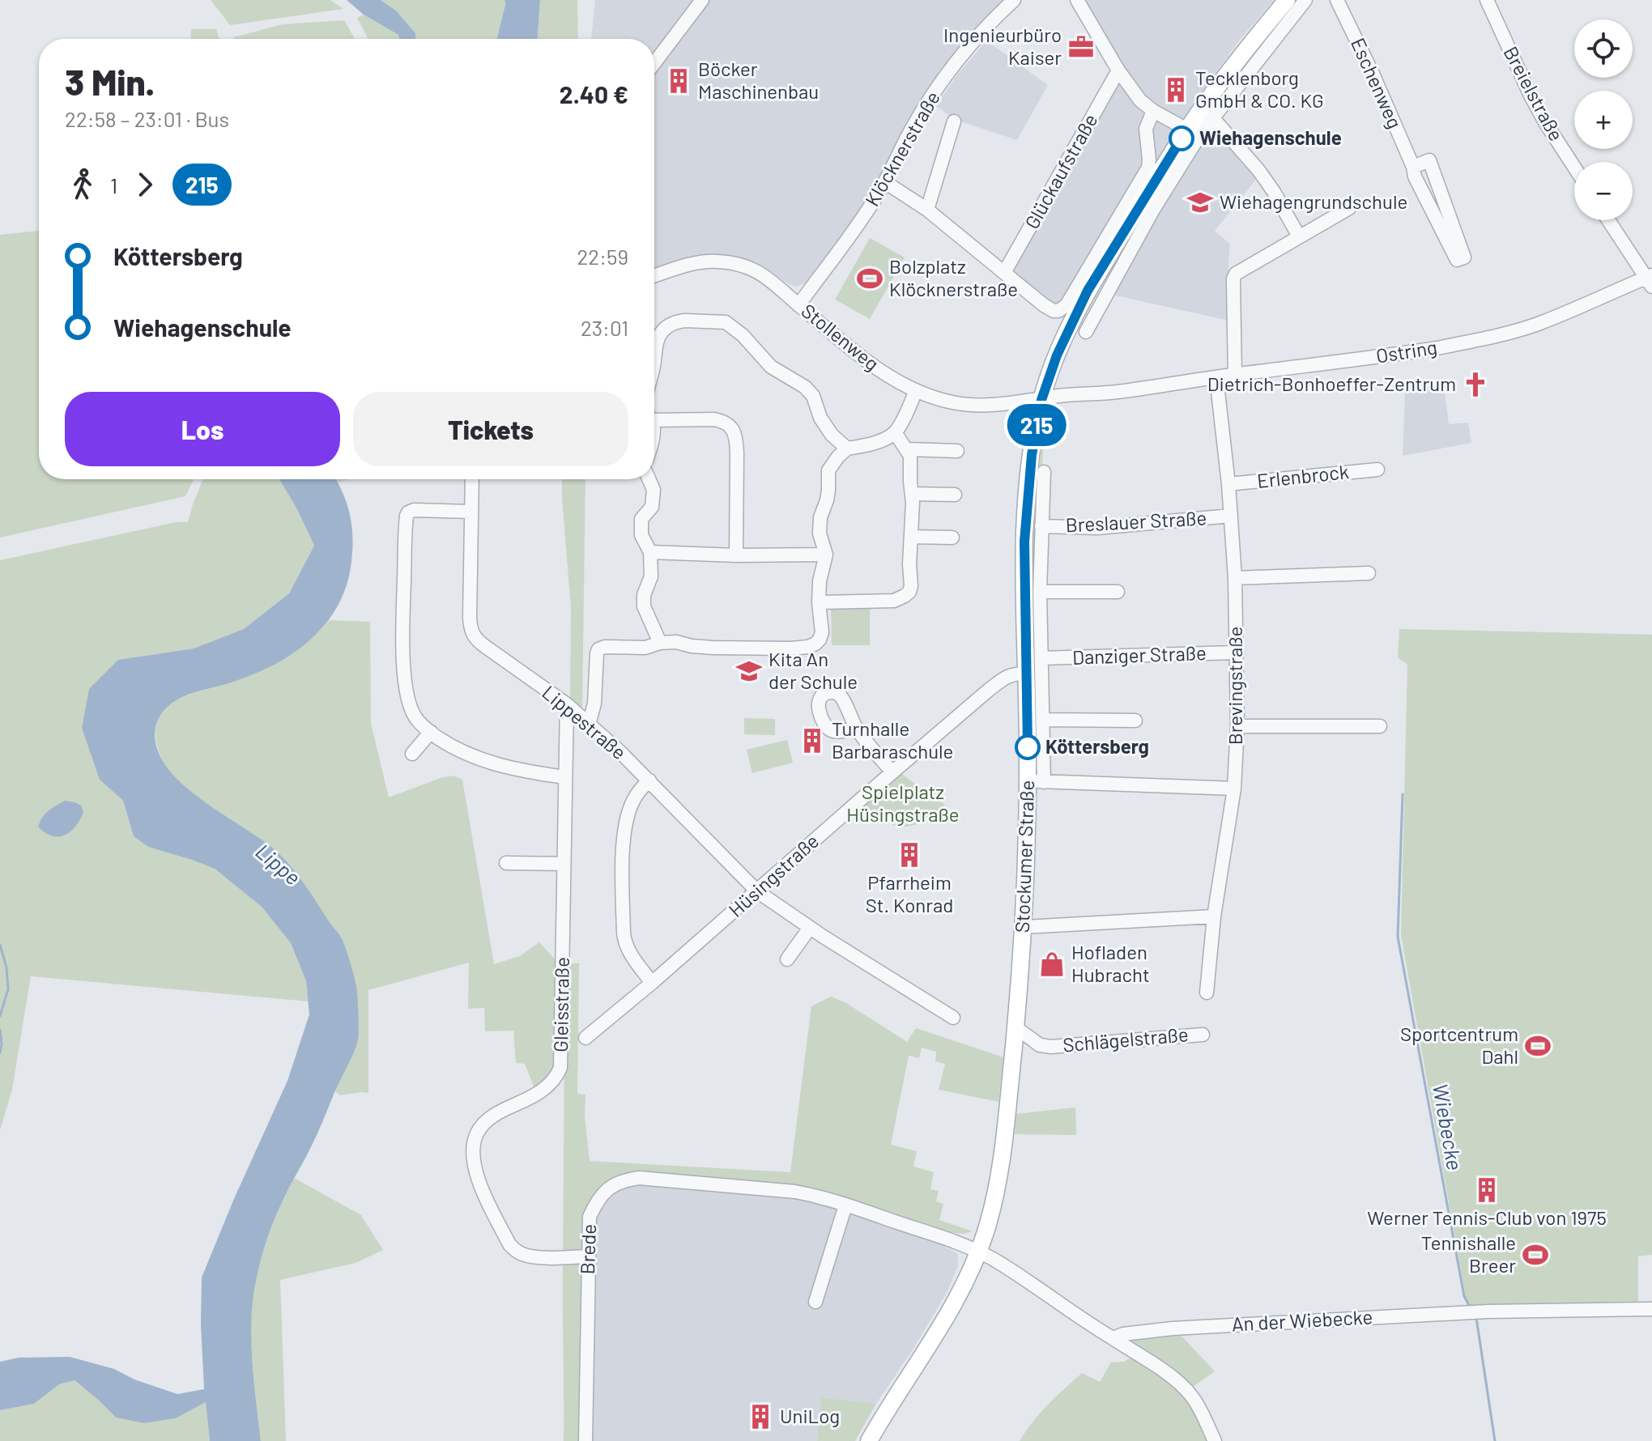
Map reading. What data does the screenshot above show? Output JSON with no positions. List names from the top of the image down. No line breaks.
{"streets":{"main road":["Stockumer Straße"],"street":["Eschenweg","Breielstraße","Klöcknerstraße","Glückaufstraße","Stollenweg","Ostring","Erlenbrock","Breslauer Straße","Danziger Straße","Brevingstraße","Lippestraße","Hüsingstraße","Gleisstraße","Schlägelstraße","Brede","An der Wiebecke"]},"crossings":[["Klöcknerstraße","Stollenweg"],["Stollenweg","Ostring"],["Stollenweg","Stockumer Straße"],["Ostring","Brevingstraße"],["Ostring","Stockumer Straße"],["Erlenbrock","Brevingstraße"],["Breslauer Straße","Brevingstraße"],["Breslauer Straße","Stockumer Straße"],["Danziger Straße","Brevingstraße"],["Danziger Straße","Stockumer Straße"],["Lippestraße","Hüsingstraße"],["Lippestraße","Gleisstraße"],["Stockumer Straße","Hüsingstraße"],["Stockumer Straße","Schlägelstraße"],["Stockumer Straße","Brede"],["Gleisstraße","Brede"]],"water":["Lippe","Wiebecke"],"parks":["Spielplatz Hüsingstraße"],"places":{"office":["Ingenieurbüro Kaiser"],"building":["Böcker Maschinenbau","Tecklenborg GmbH & CO. KG","Turnhalle Barbaraschule","Pfarrheim St. Konrad","Werner Tennis-Club von 1975","UniLog"],"other":["Wiehagenschule","Köttersberg"],"school or university":["Wiehagengrundschule","Kita An der Schule"],"sports":["Bolzplatz Klöcknerstraße","Sportcentrum Dahl","Tennishalle Breer"],"church":["Dietrich-Bonhoeffer-Zentrum"],"shop":["Hofladen Hubracht"]},"lines":["bus line 215"],"page":{"on_map":"215","map_buttons":["+","−"],"heading":["3 Min.","22:58 – 23:01 · Bus","2.40 €"],"legs":["1","215"],"list":[{"name":"Köttersberg","value":"22:59"},{"name":"Wiehagenschule","value":"23:01"}],"buttons":["Los","Tickets"]}}
